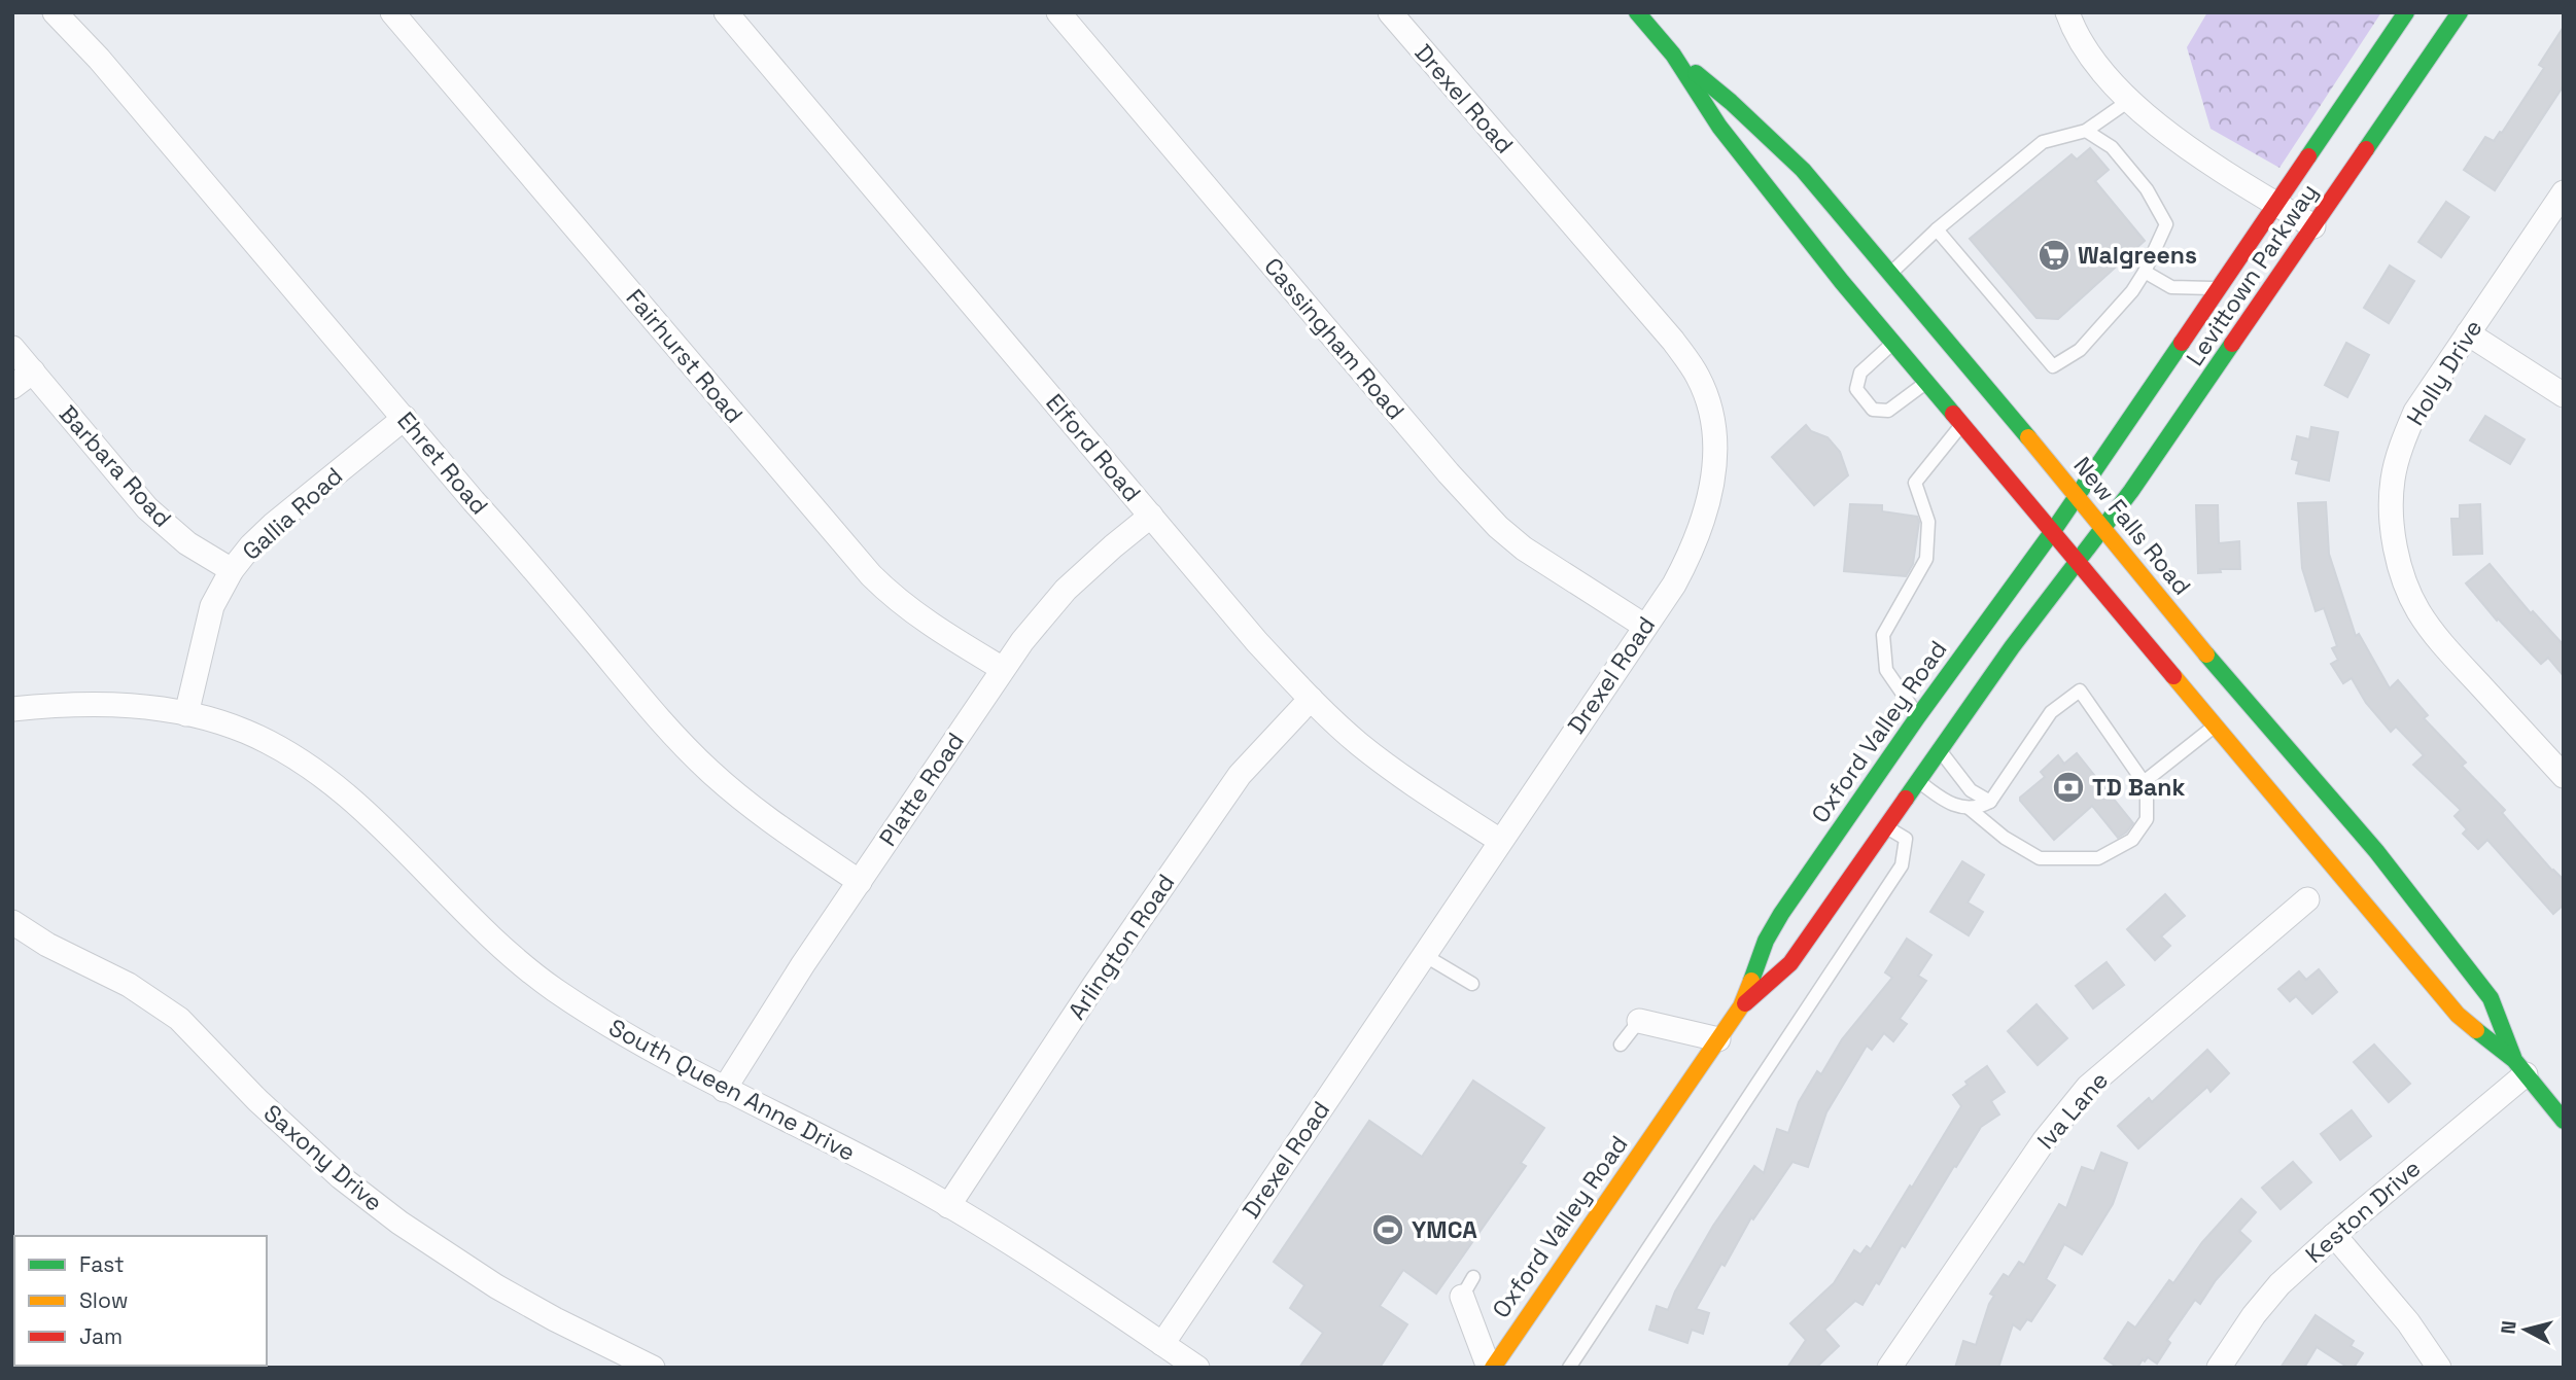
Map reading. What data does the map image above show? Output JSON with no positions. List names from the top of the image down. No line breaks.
{"streets":{"main road":["Levittown Parkway","New Falls Road","Oxford Valley Road"],"street":["Drexel Road","Cassingham Road","Fairhurst Road","Holly Drive","Elford Road","Ehret Road","Barbara Road","Gallia Road","Platte Road","Arlington Road","South Queen Anne Drive","Iva Lane","Saxony Drive","Keston Drive"]},"crossings":[["Drexel Road","Cassingham Road"],["Drexel Road","Elford Road"],["Drexel Road","South Queen Anne Drive"],["Levittown Parkway","New Falls Road"],["Levittown Parkway","Oxford Valley Road"],["Fairhurst Road","Platte Road"],["Elford Road","Platte Road"],["Elford Road","Arlington Road"],["Ehret Road","Gallia Road"],["Ehret Road","Platte Road"],["Barbara Road","Gallia Road"],["Gallia Road","South Queen Anne Drive"],["New Falls Road","Oxford Valley Road"],["New Falls Road","Keston Drive"],["Platte Road","South Queen Anne Drive"],["Arlington Road","South Queen Anne Drive"]],"places":{"supermarket":["Walgreens"],"bank":["TD Bank"],"sports":["YMCA"]},"legend":["Fast","Slow","Jam"],"north":"left"}
